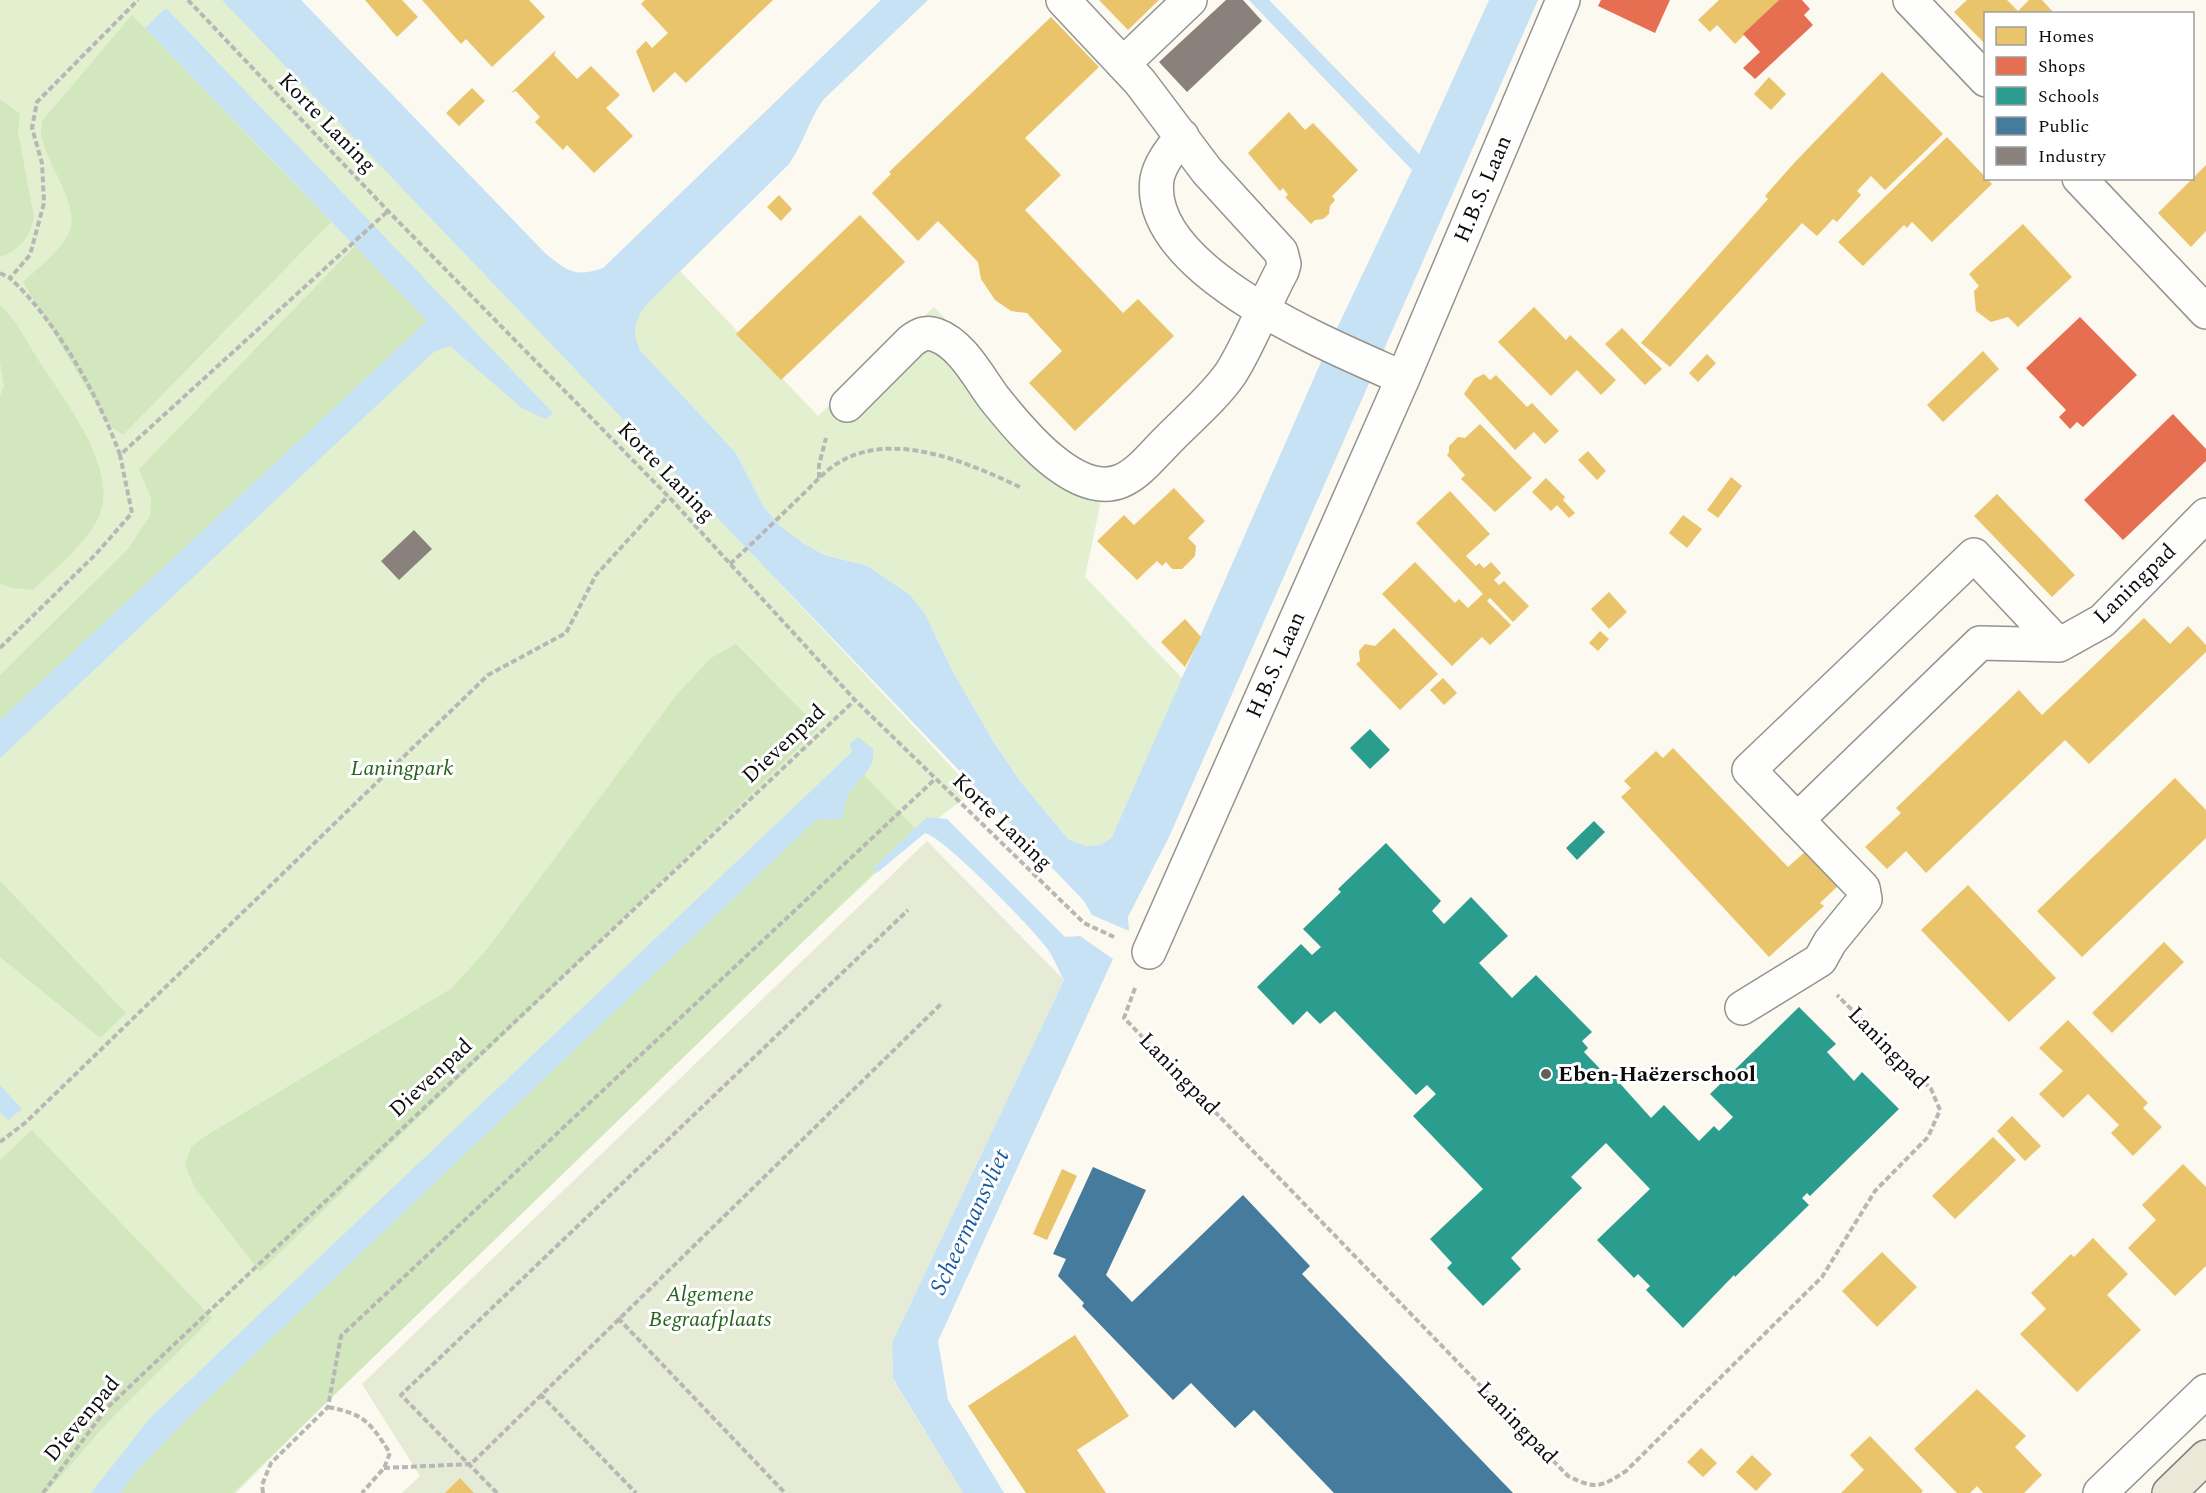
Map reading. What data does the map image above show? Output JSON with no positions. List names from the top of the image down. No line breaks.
{"streets":{"street":["H.B.S. Laan","Laningpad"],"path":["Korte Laning","Dievenpad"]},"crossings":[["Korte Laning","H.B.S. Laan"],["Korte Laning","Laningpad"],["Korte Laning","Dievenpad"],["H.B.S. Laan","Laningpad"]],"water":["Scheermansvliet"],"parks":["Laningpark","Algemene Begraafplaats"],"places":["Eben-Haëzerschool"],"legend":["Homes","Shops","Schools","Public","Industry"]}
